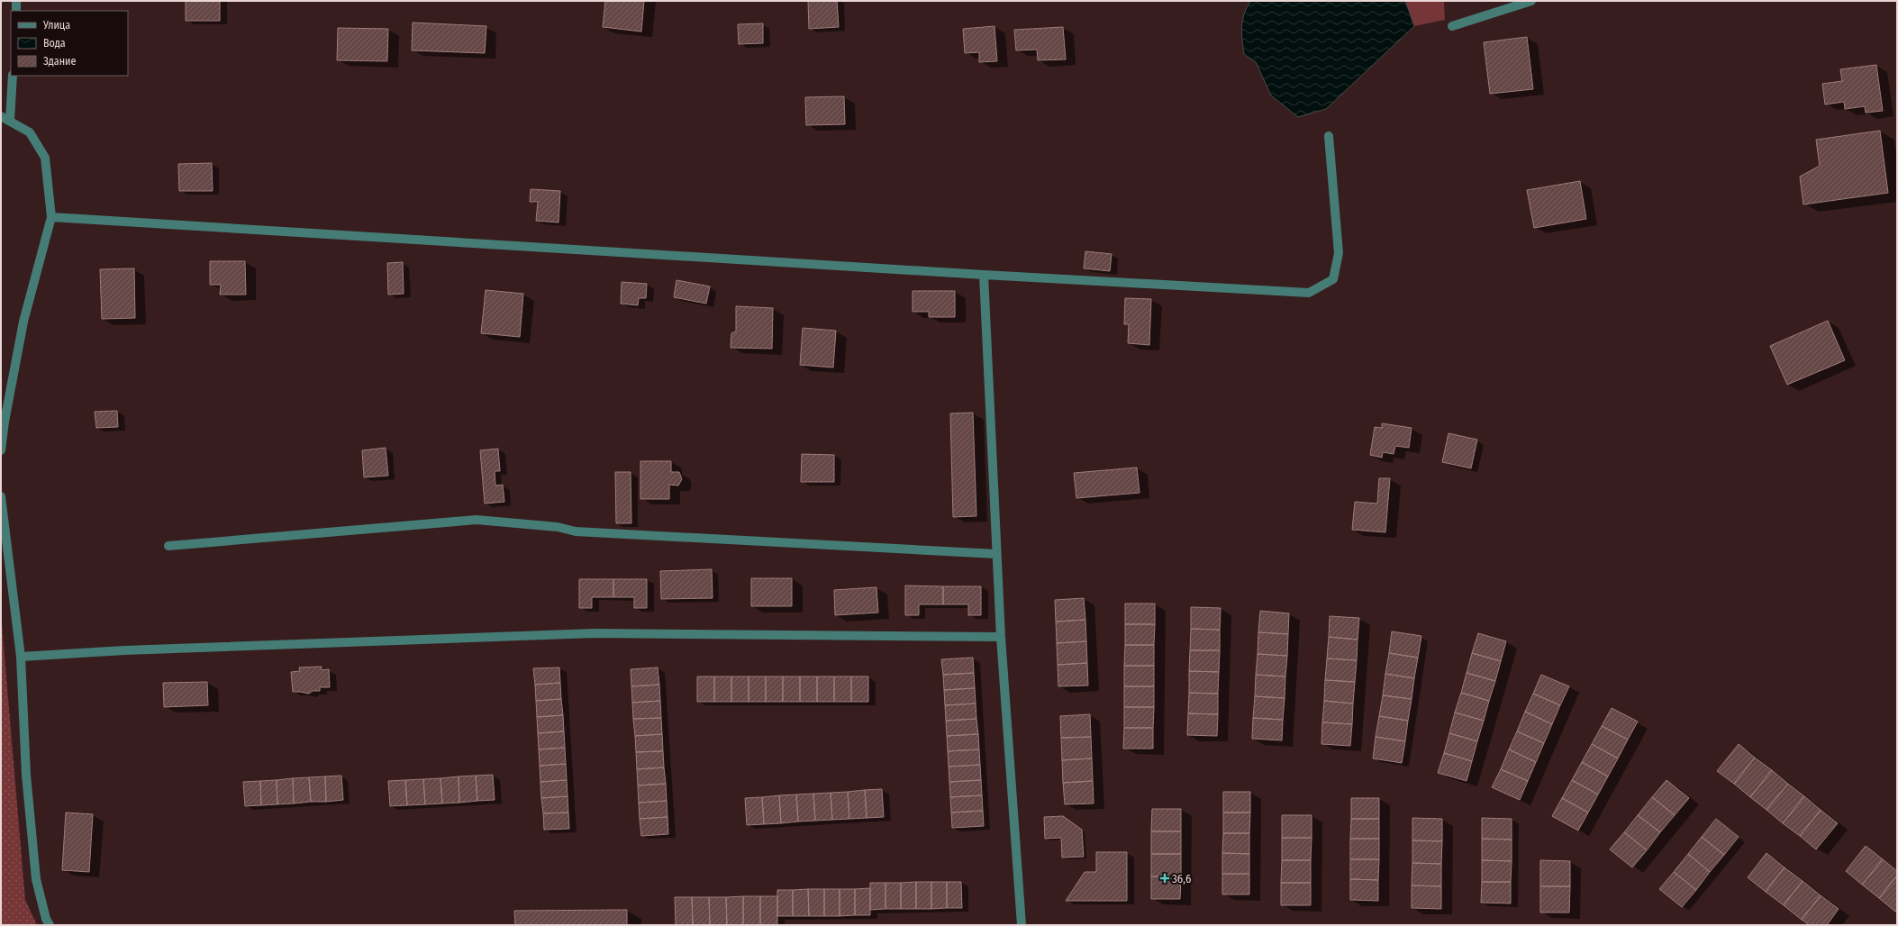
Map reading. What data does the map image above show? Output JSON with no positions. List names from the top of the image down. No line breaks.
{"places":{"health":["36,6"]},"legend":["Улица","Вода","Здание"]}
